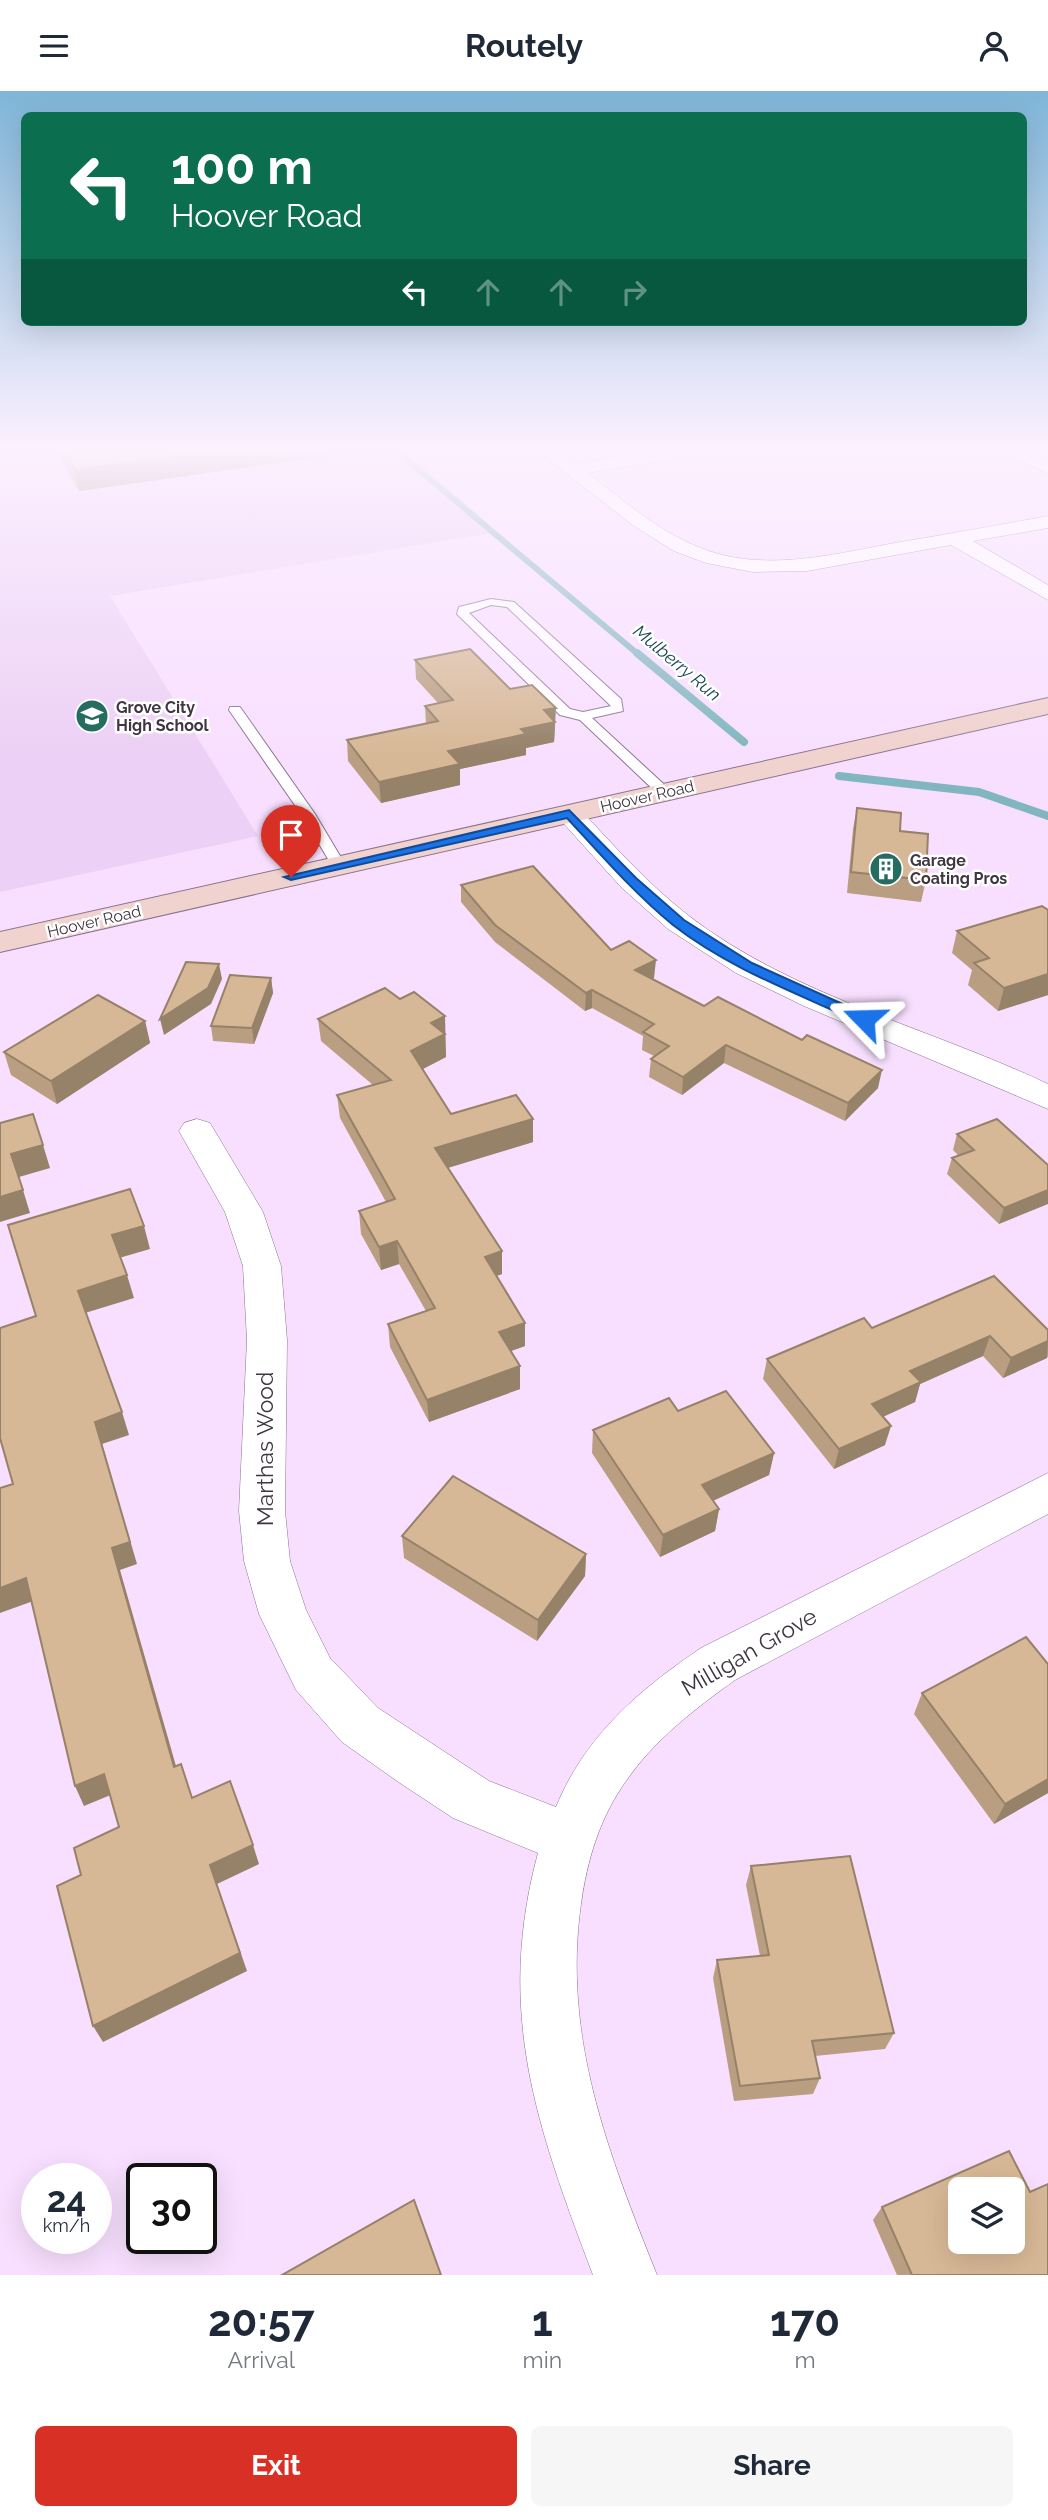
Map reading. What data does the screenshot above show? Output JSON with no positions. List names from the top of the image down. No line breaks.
{"streets":{"main road":["Hoover Road"],"street":["Marthas Wood","Milligan Grove"]},"crossings":[["Marthas Wood","Milligan Grove"]],"water":["Mulberry Run"],"places":{"school or university":["Grove City High School"],"building":["Garage Coating Pros"]},"page":{"header":"Routely","turn":["100 m","Hoover Road"],"speed":"24 km/h","limit":"30","eta":["20:57","Arrival","1","min","170","m"],"buttons":["Exit","Share"]}}
